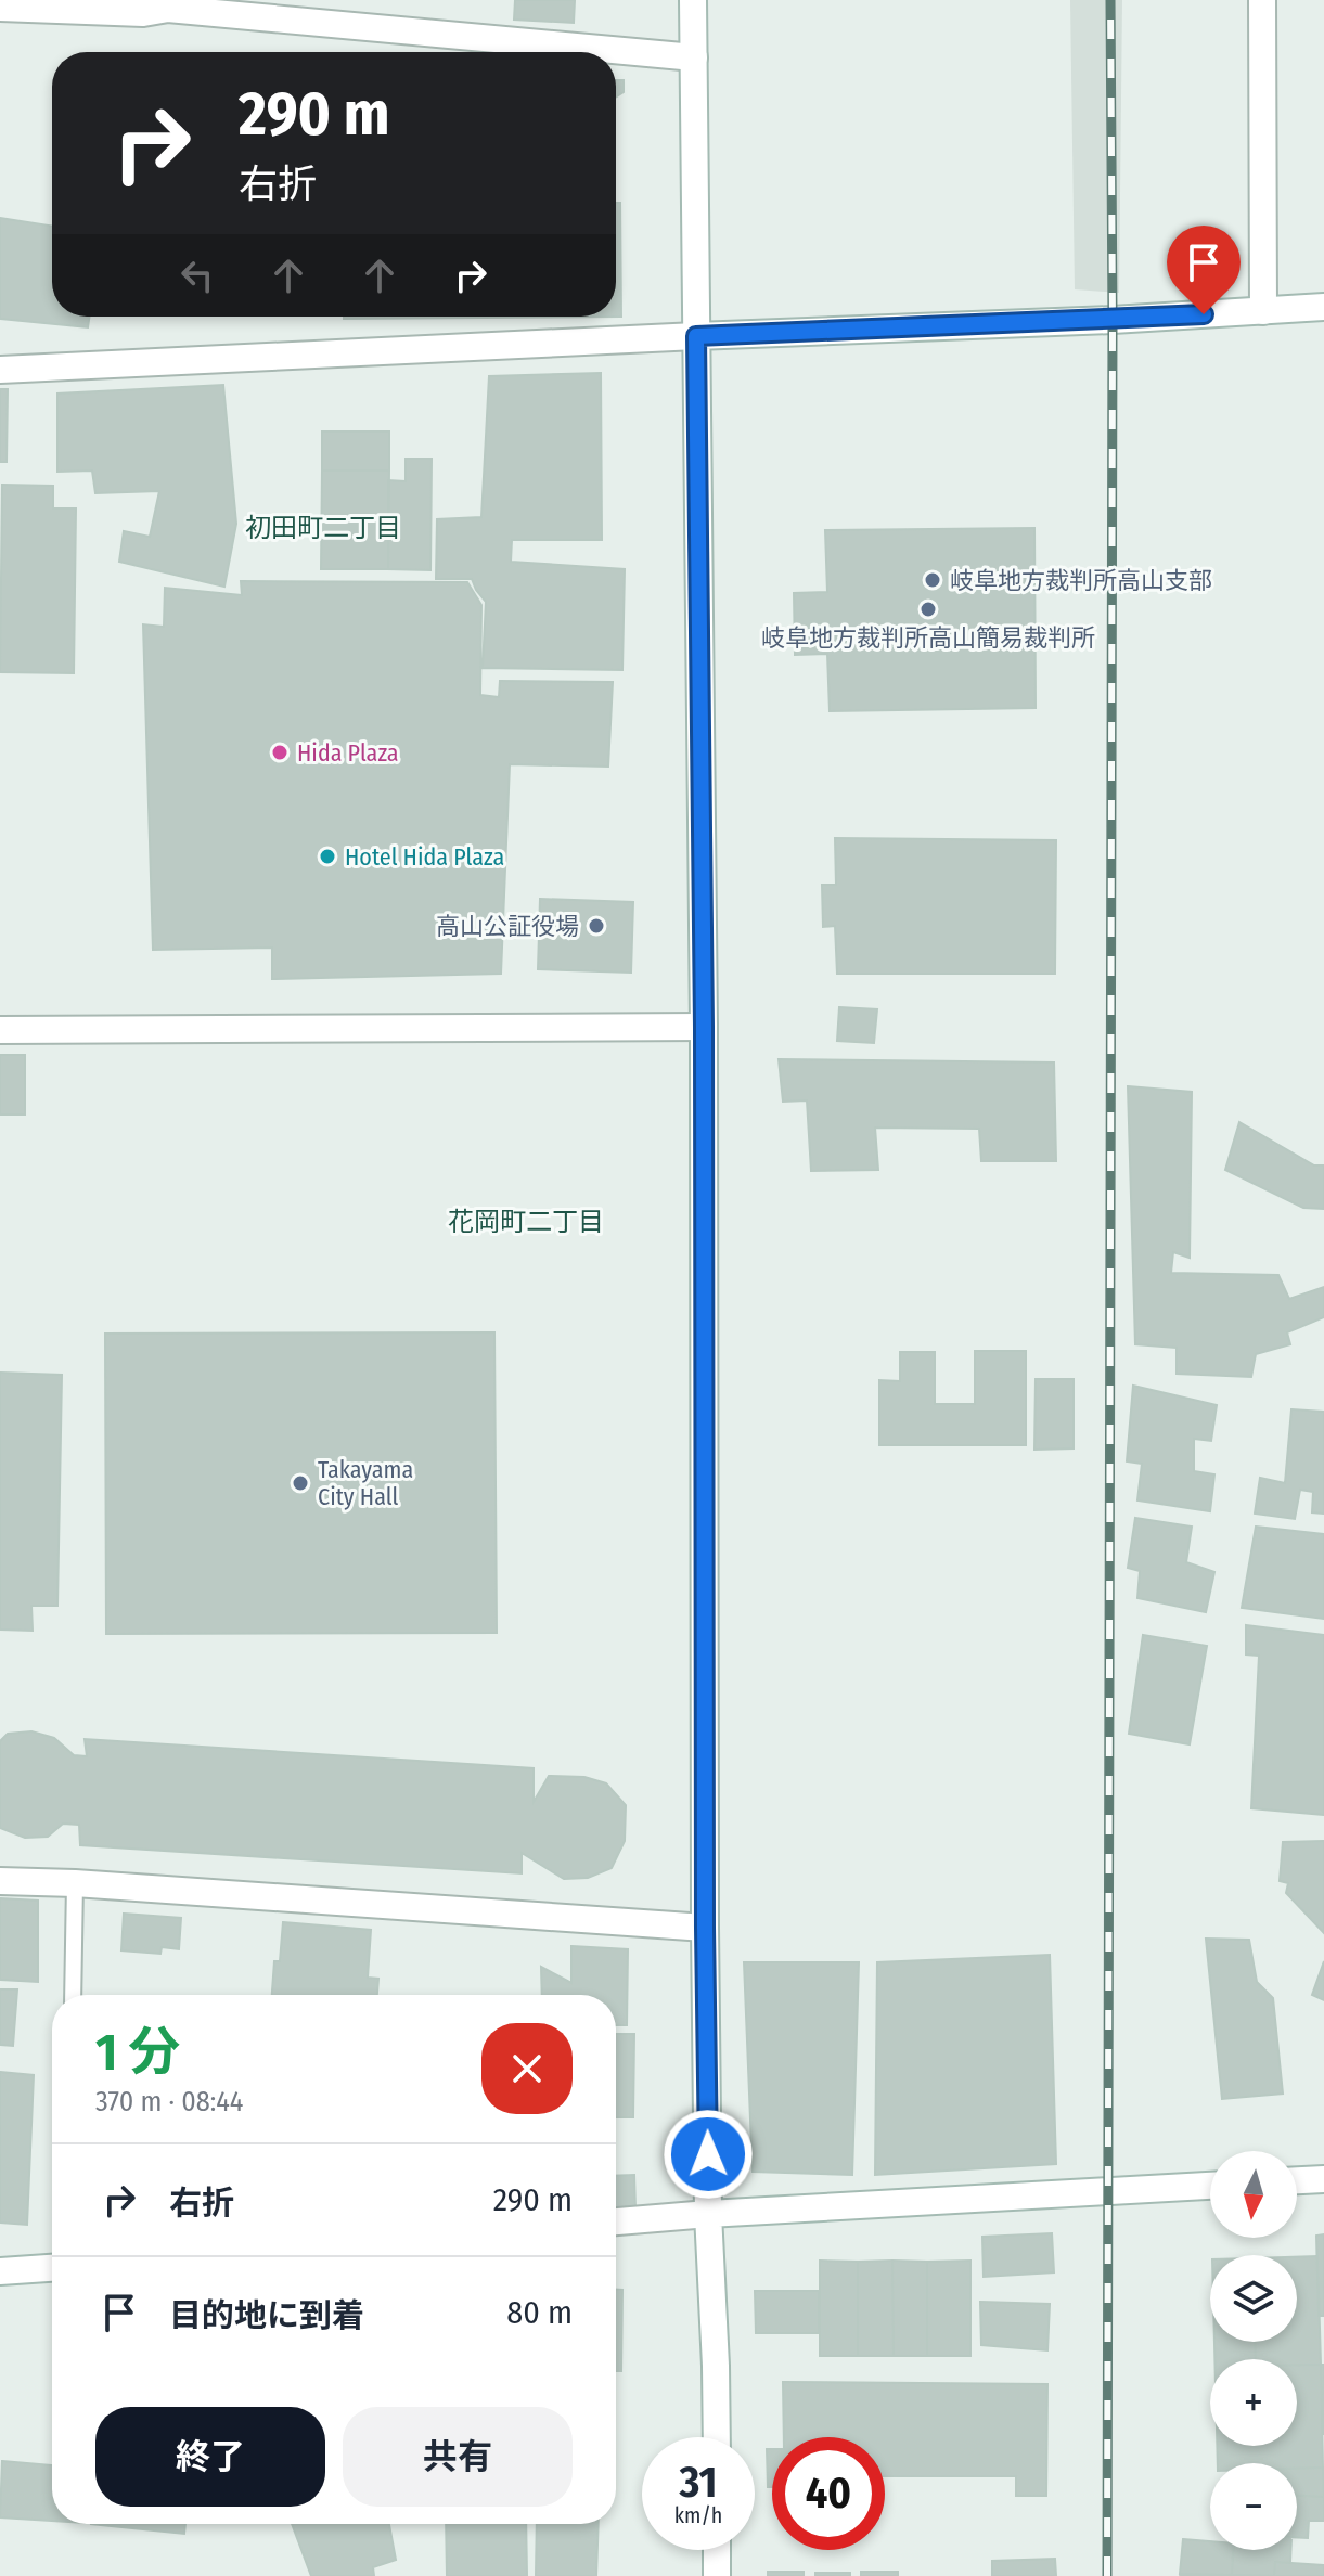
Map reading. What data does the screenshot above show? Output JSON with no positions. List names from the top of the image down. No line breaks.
{"districts":["初田町二丁目","花岡町二丁目"],"places":["岐阜地方裁判所高山支部","岐阜地方裁判所高山簡易裁判所","Hida Plaza","Hotel Hida Plaza","高山公証役場","Takayama City Hall"],"north":"bottom","page":{"turn":["290 m","右折"],"heading":["1 分","370 m · 08:44"],"list":[{"name":"右折","value":"290 m"},{"name":"目的地に到着","value":"80 m"}],"map_buttons":["+","−"],"buttons":["終了","共有"],"speed":"31 km/h","limit":"40"}}
